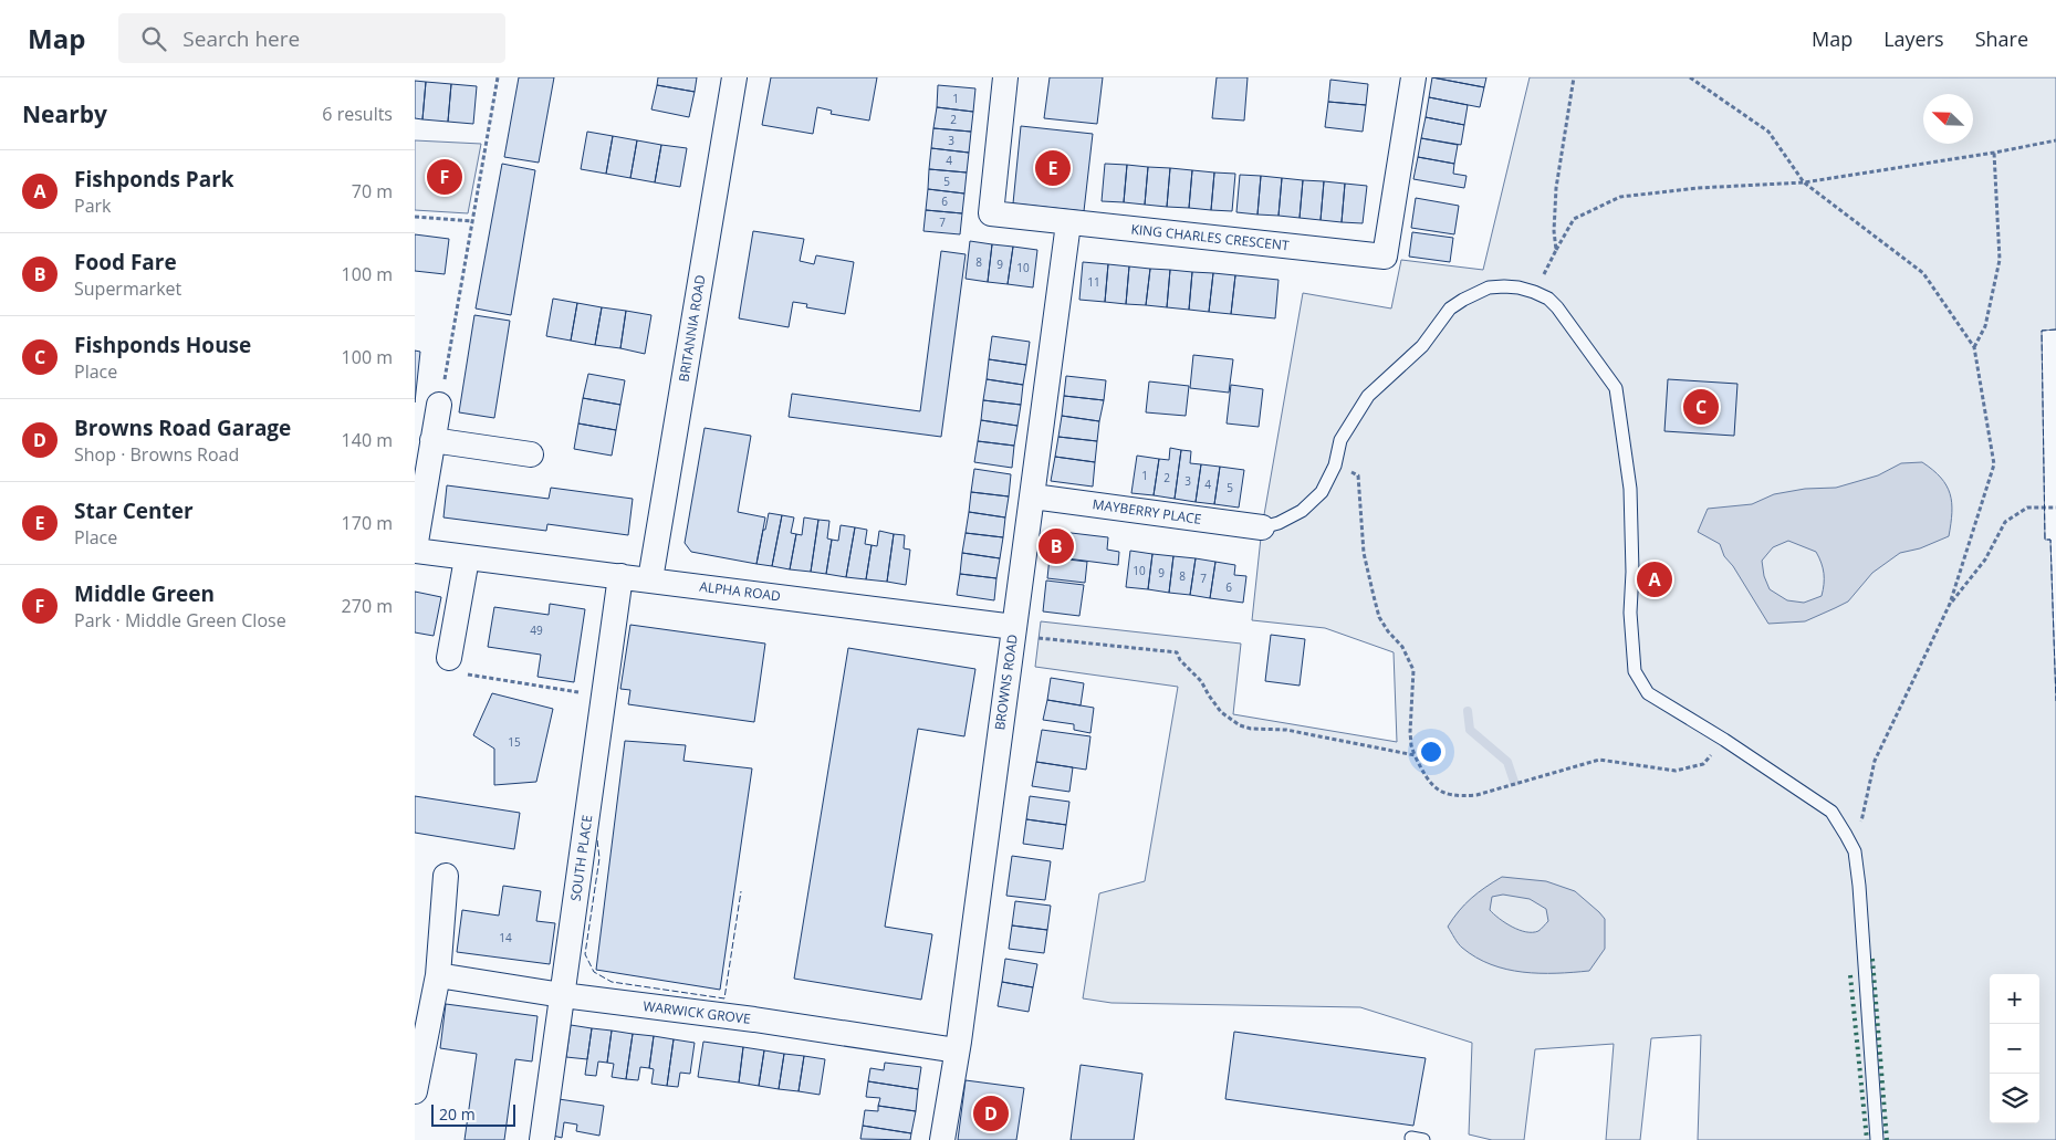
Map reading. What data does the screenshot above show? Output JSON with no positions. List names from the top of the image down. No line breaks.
{"streets":{"street":["KING CHARLES CRESCENT","BRITANNIA ROAD","MAYBERRY PLACE","ALPHA ROAD","BROWNS ROAD","SOUTH PLACE","WARWICK GROVE"]},"crossings":[["KING CHARLES CRESCENT","BROWNS ROAD"],["BRITANNIA ROAD","ALPHA ROAD"],["MAYBERRY PLACE","BROWNS ROAD"],["ALPHA ROAD","BROWNS ROAD"],["ALPHA ROAD","SOUTH PLACE"],["BROWNS ROAD","WARWICK GROVE"],["SOUTH PLACE","WARWICK GROVE"]],"house_numbers":["1","2","3","4","5","6","7","8","9","10","11","1","2","3","4","5","10","9","8","7","6","49","15","14"],"scale_bar":"20 m","north":"top left","page":{"header":"Map","search":"Search here","nav":["Map","Layers","Share"],"heading":["Nearby","6 results"],"pins":["E","F","C","B","A","D"],"list":[{"mark":"A","name":"Fishponds Park","note":"Park","value":"70 m"},{"mark":"B","name":"Food Fare","note":"Supermarket","value":"100 m"},{"mark":"C","name":"Fishponds House","note":"Place","value":"100 m"},{"mark":"D","name":"Browns Road Garage","note":"Shop · Browns Road","value":"140 m"},{"mark":"E","name":"Star Center","note":"Place","value":"170 m"},{"mark":"F","name":"Middle Green","note":"Park · Middle Green Close","value":"270 m"}],"map_buttons":["+","−"],"scale":"20 m"}}
